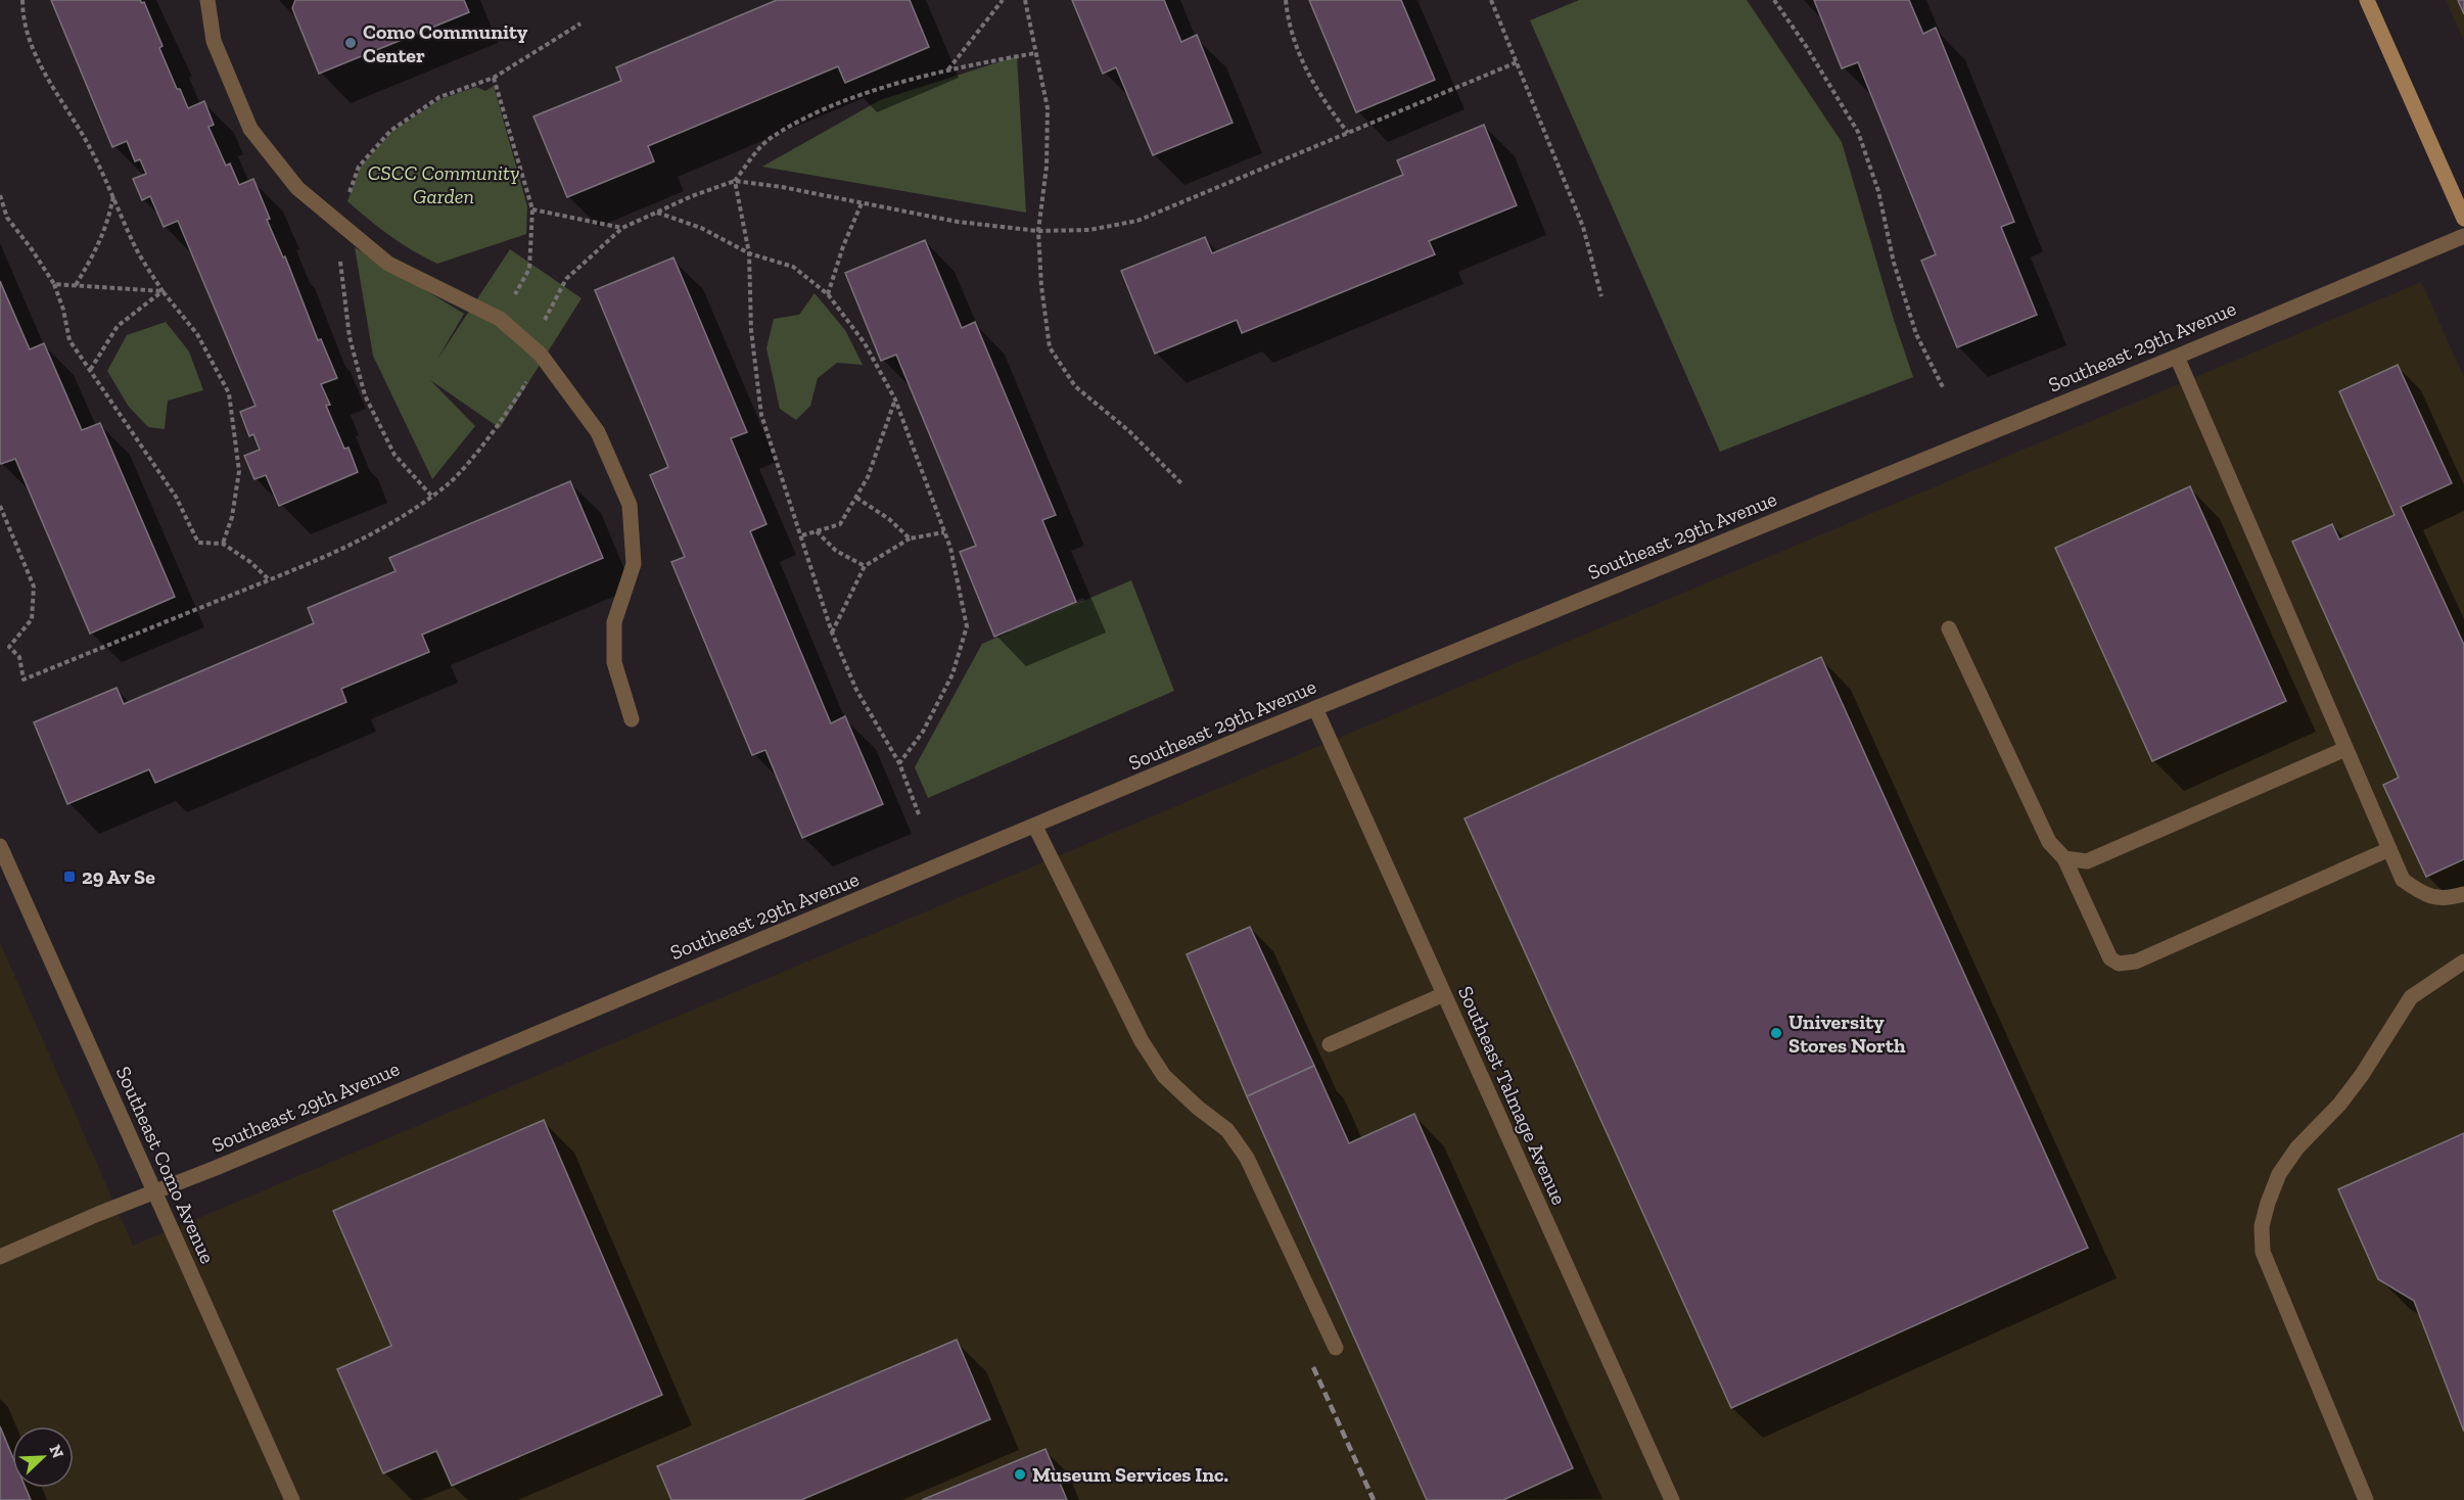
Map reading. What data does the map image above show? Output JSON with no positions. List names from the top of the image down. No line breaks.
{"streets":{"street":["Southeast 29th Avenue","Southeast Talmage Avenue","Southeast Como Avenue"]},"crossings":[["Southeast 29th Avenue","Southeast Talmage Avenue"],["Southeast 29th Avenue","Southeast Como Avenue"]],"parks":["CSCC Community Garden"],"places":{"other":["Como Community Center","University Stores North","Museum Services Inc."],"transit":["29 Av Se"]},"north":"top right"}
